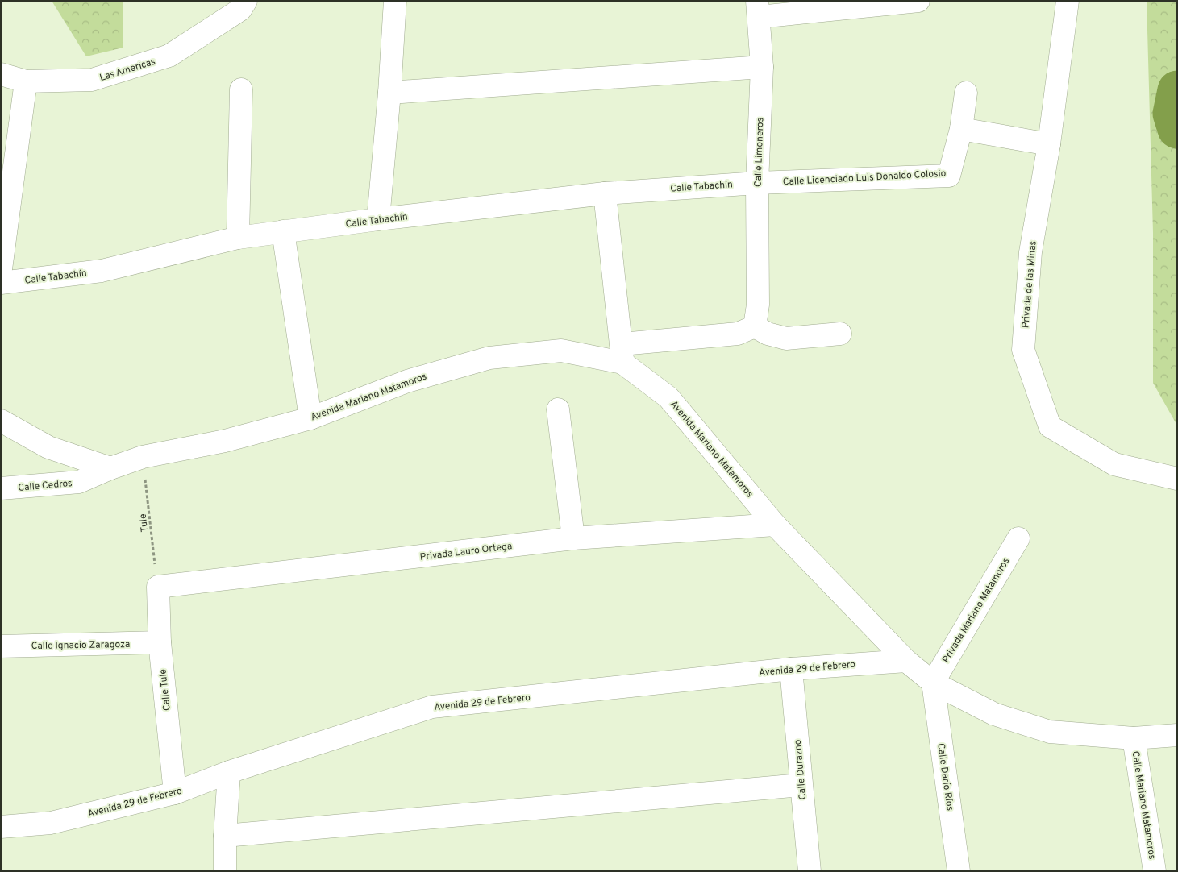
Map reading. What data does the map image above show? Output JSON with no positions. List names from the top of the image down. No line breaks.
{"streets":{"street":["Las Americas","Calle Limoneros","Calle Licenciado Luis Donaldo Colosio","Calle Tabachín","Privada de las Minas","Avenida Mariano Matamoros","Calle Cedros","Privada Lauro Ortega","Privada Mariano Matamoros","Calle Ignacio Zaragoza","Avenida 29 de Febrero","Calle Tule","Calle Durazno","Calle Darío Ríos","Calle Mariano Matamoros"],"path":["Tule"]},"crossings":[["Calle Limoneros","Calle Licenciado Luis Donaldo Colosio"],["Calle Limoneros","Calle Tabachín"],["Calle Licenciado Luis Donaldo Colosio","Calle Tabachín"],["Avenida Mariano Matamoros","Calle Cedros"],["Avenida Mariano Matamoros","Tule"],["Avenida Mariano Matamoros","Privada Lauro Ortega"],["Avenida Mariano Matamoros","Privada Mariano Matamoros"],["Avenida Mariano Matamoros","Avenida 29 de Febrero"],["Avenida Mariano Matamoros","Calle Darío Ríos"],["Avenida Mariano Matamoros","Calle Mariano Matamoros"],["Tule","Privada Lauro Ortega"],["Tule","Calle Tule"],["Privada Lauro Ortega","Calle Tule"],["Privada Mariano Matamoros","Calle Darío Ríos"],["Calle Ignacio Zaragoza","Calle Tule"],["Avenida 29 de Febrero","Calle Tule"],["Avenida 29 de Febrero","Calle Durazno"]]}
